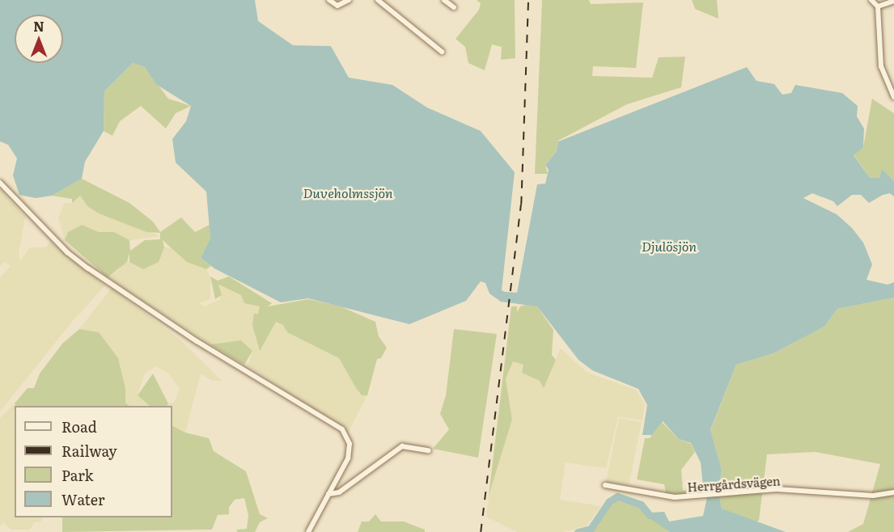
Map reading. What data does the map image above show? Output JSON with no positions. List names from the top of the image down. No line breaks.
{"streets":{"street":["Herrgårdsvägen"]},"water":["Duveholmssjön","Djulösjön"],"legend":["Road","Railway","Park","Water"],"north":"top"}
